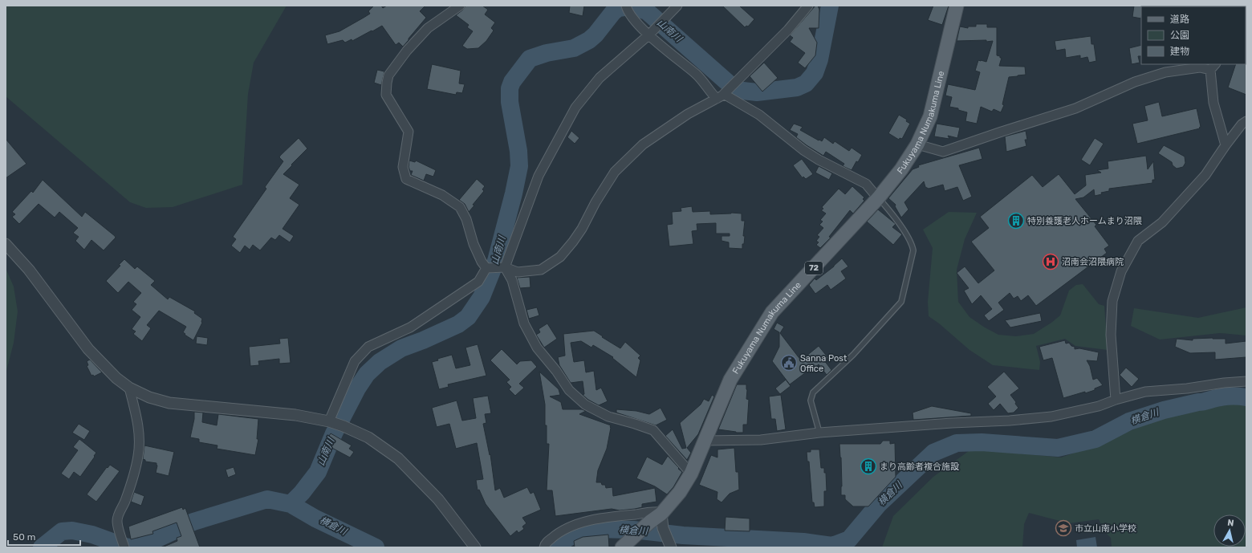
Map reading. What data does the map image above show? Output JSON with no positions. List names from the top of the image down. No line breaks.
{"streets":{"main road":["Fukuyama Numakuma Line","72"]},"water":["山南川","横倉川"],"places":{"building":["特別養護老人ホームまり沼隈","まり高齢者複合施設"],"hospital":["沼南会沼隈病院"],"public building":["Sanna Post Office"],"school or university":["市立山南小学校"]},"legend":["道路","公園","建物"],"scale_bar":"50 m","north":"top"}
